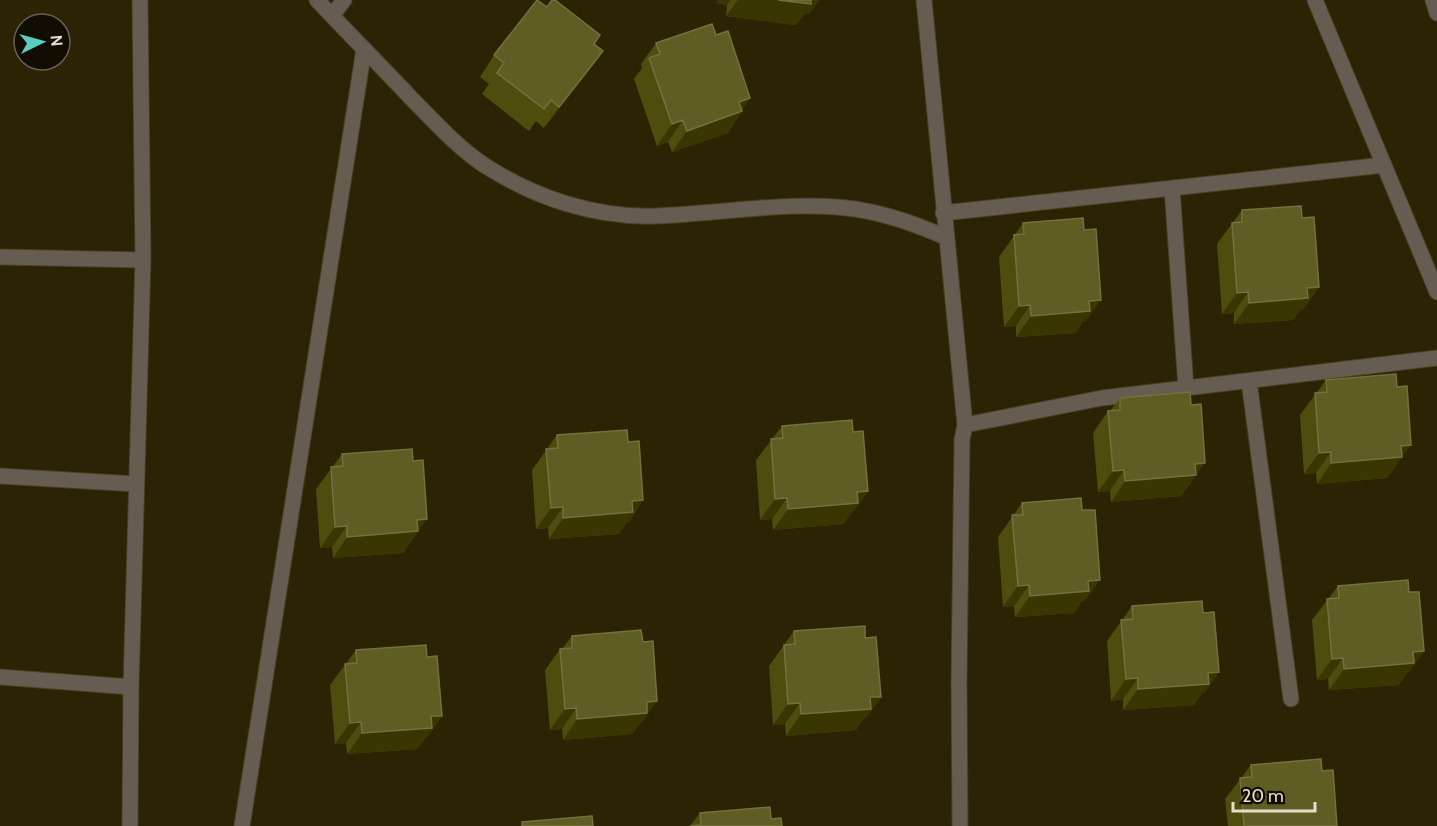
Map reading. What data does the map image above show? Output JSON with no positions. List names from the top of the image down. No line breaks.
{"scale_bar":"20 m","north":"right"}
